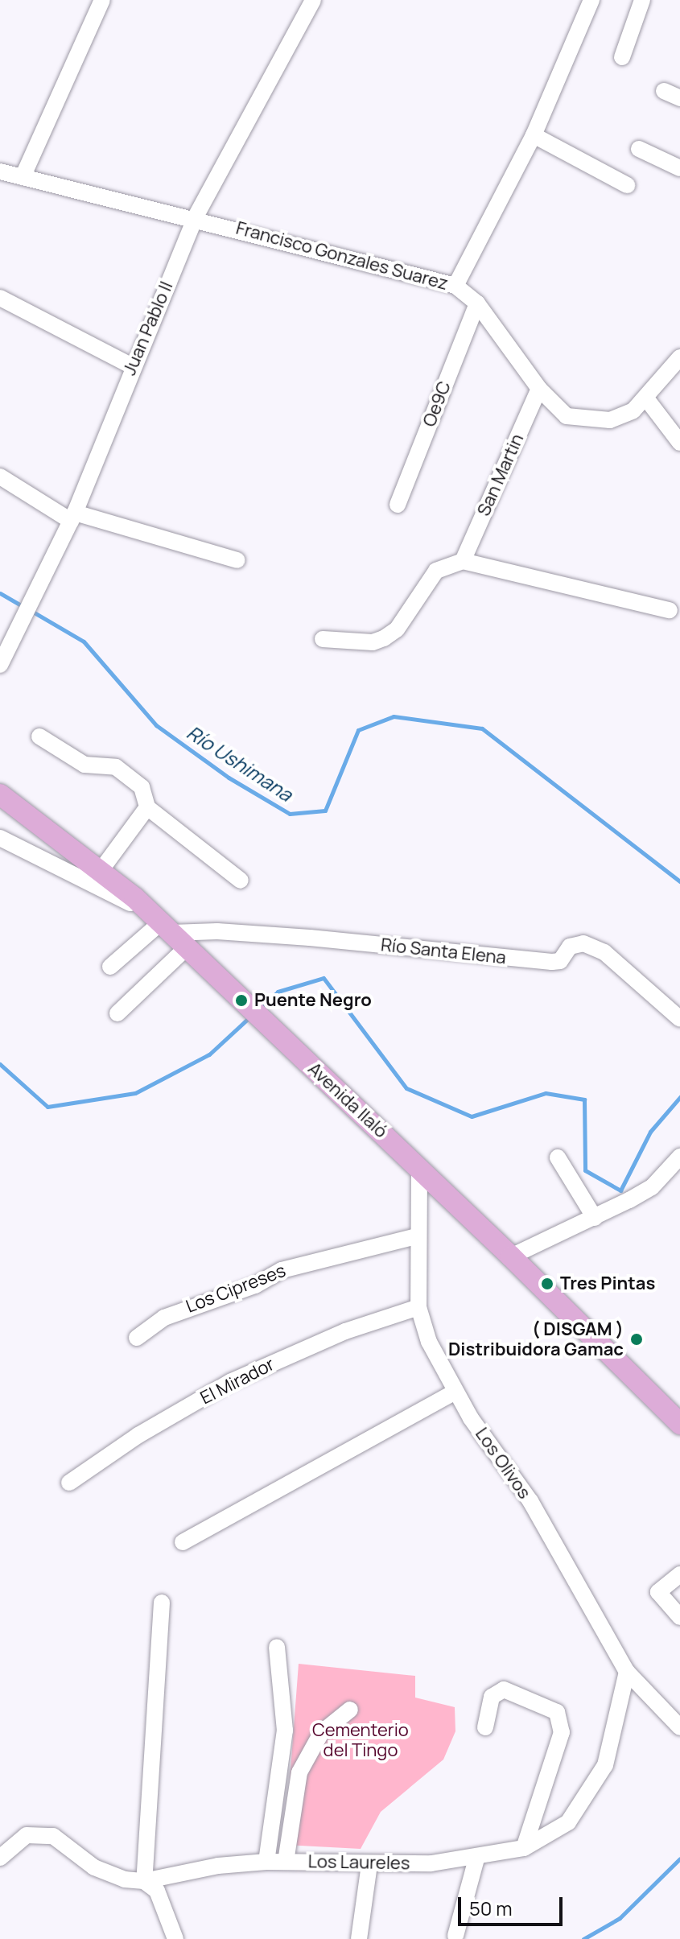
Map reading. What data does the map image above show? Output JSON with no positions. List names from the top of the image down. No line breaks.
{"streets":{"main road":["Avenida Ilaló"],"street":["Francisco Gonzales Suarez","Juan Pablo II","Oe9C","San Martin","Río Santa Elena","Los Cipreses","El Mirador","Los Olivos","Los Laureles"]},"crossings":[["Francisco Gonzales Suarez","Juan Pablo II"],["Francisco Gonzales Suarez","Oe9C"],["Francisco Gonzales Suarez","San Martin"],["Río Santa Elena","Avenida Ilaló"],["Avenida Ilaló","Los Olivos"],["Los Cipreses","Los Olivos"],["El Mirador","Los Olivos"],["Los Olivos","Los Laureles"]],"water":["Río Ushimana"],"parks":["Cementerio del Tingo"],"places":["Puente Negro","Tres Pintas","( DISGAM ) Distribuidora Gamac"],"scale_bar":"50 m"}
